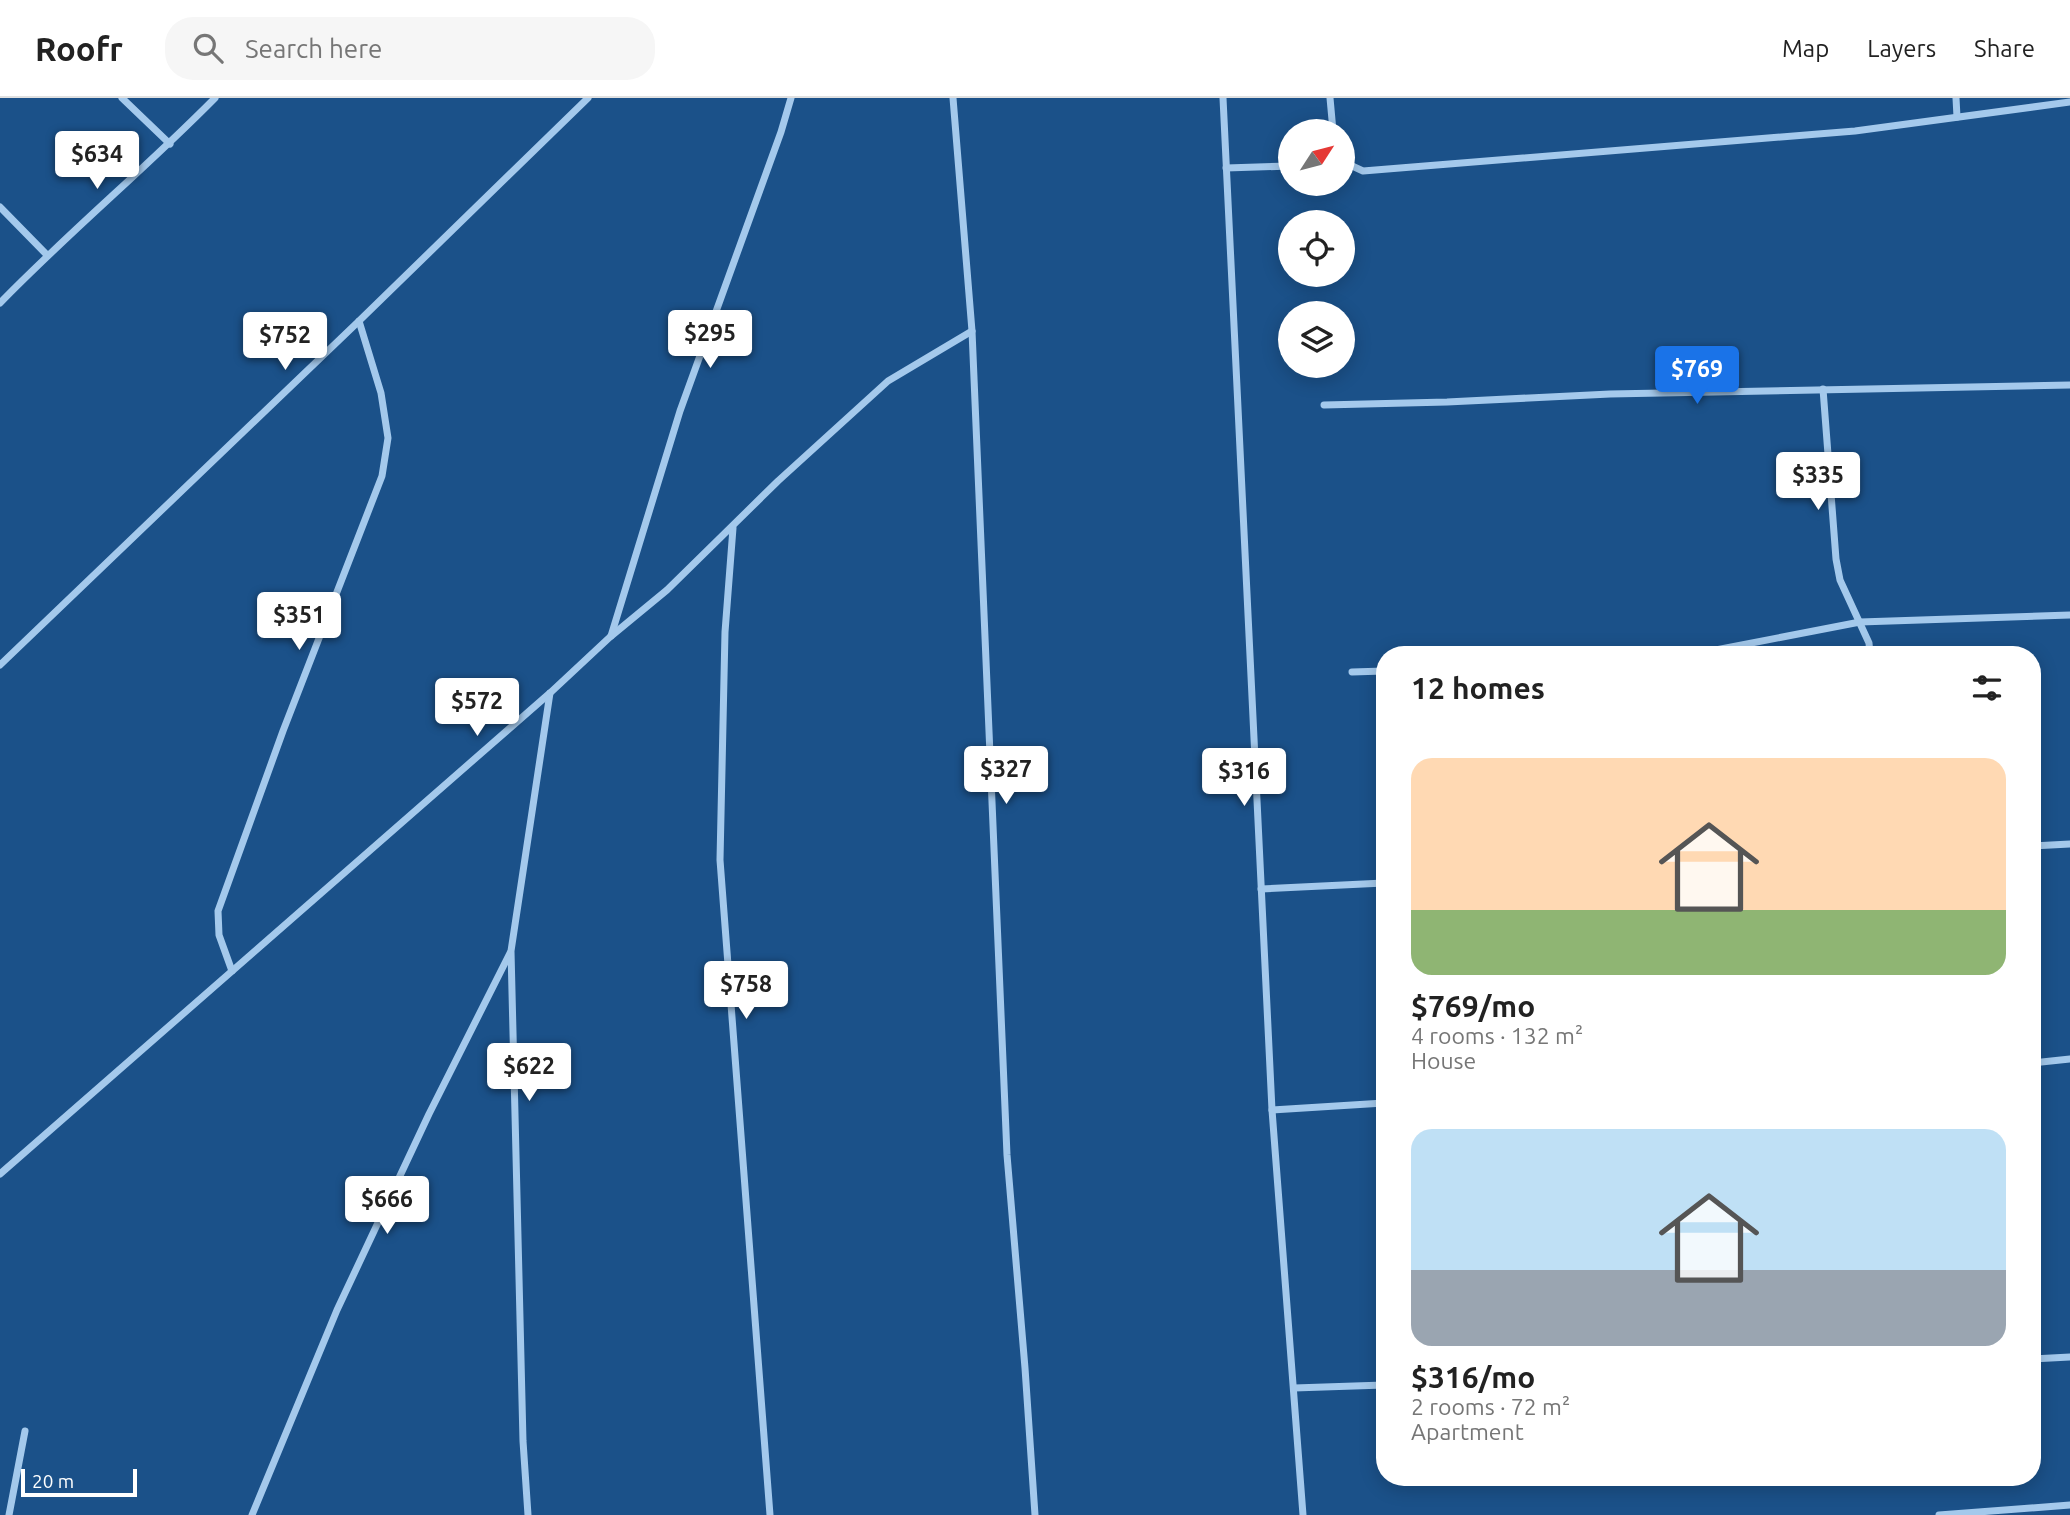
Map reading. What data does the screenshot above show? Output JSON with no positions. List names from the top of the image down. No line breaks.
{"scale_bar":"20 m","north":"top right","page":{"header":"Roofr","search":"Search here","nav":["Map","Layers","Share"],"price":["$634","$295","$752","$769","$335","$351","$572","$327","$316","$758","$622","$666"],"heading":"12 homes","list":[{"name":"$769/mo","note":"4 rooms · 132 m² · House"},{"name":"$316/mo","note":"2 rooms · 72 m² · Apartment"}],"scale":"20 m"}}
